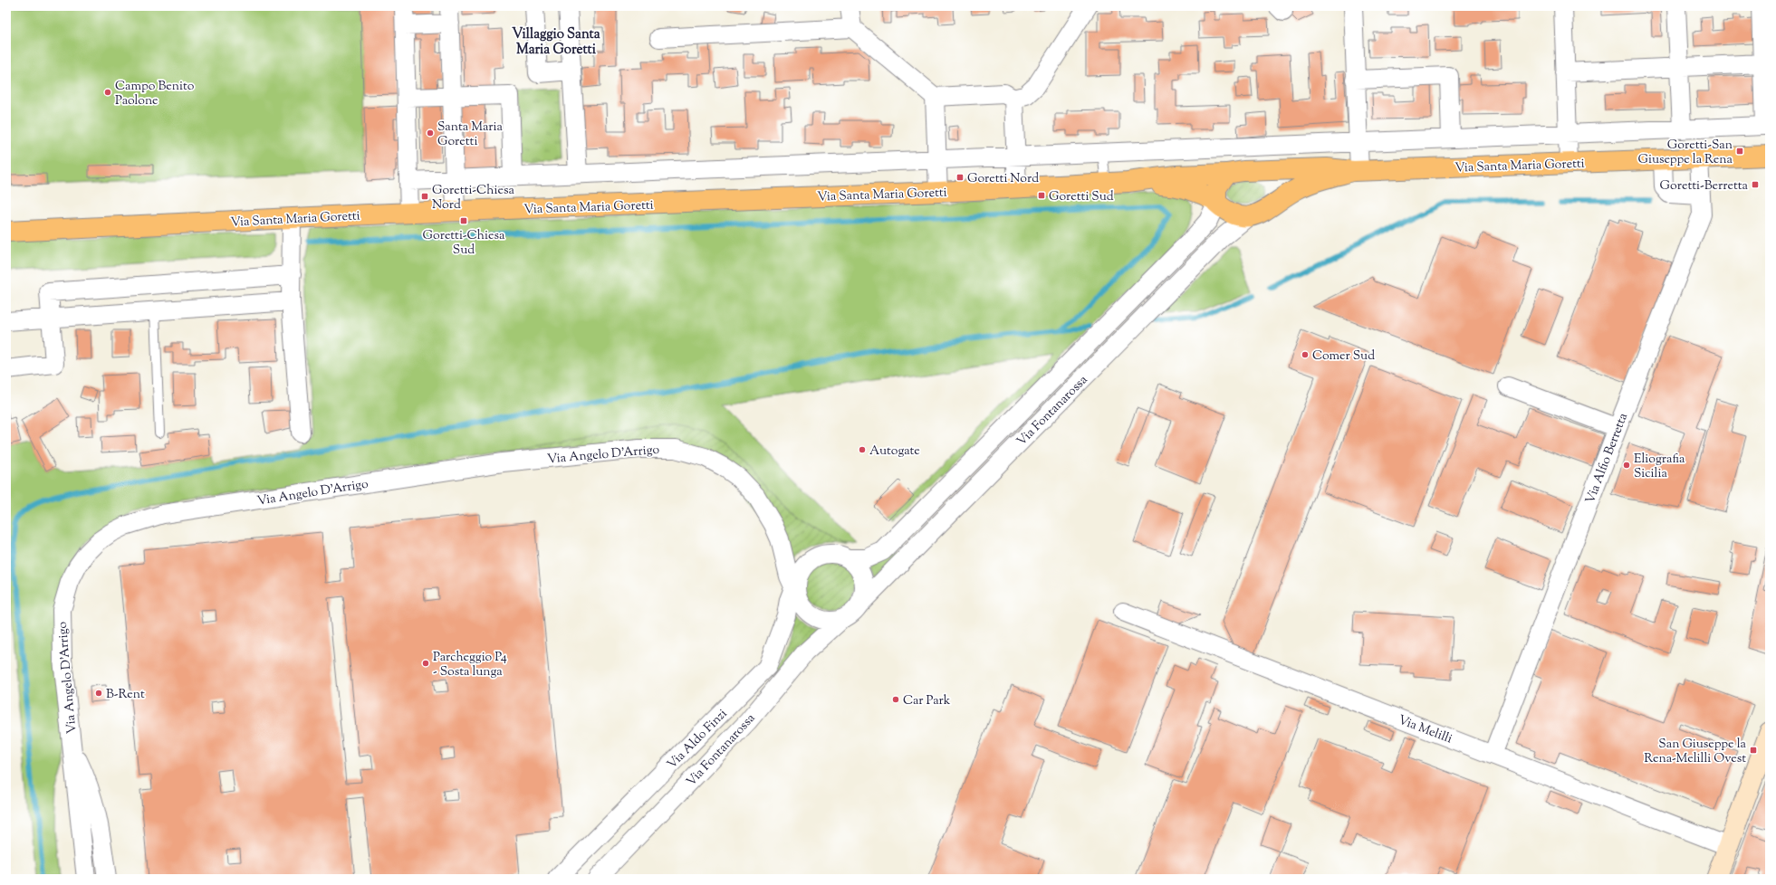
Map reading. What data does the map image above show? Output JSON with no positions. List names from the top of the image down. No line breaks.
{"streets":{"main road":["Via Santa Maria Goretti"],"street":["Via Fontanarossa","Via Angelo D'Arrigo","Via Alfio Berretta","Via Melilli","Via Aldo Finzi"]},"crossings":[["Via Santa Maria Goretti","Via Fontanarossa"],["Via Santa Maria Goretti","Via Alfio Berretta"],["Via Fontanarossa","Via Angelo D'Arrigo"],["Via Fontanarossa","Via Aldo Finzi"],["Via Angelo D'Arrigo","Via Aldo Finzi"],["Via Alfio Berretta","Via Melilli"]],"districts":["Villaggio Santa Maria Goretti"],"places":{"other":["Campo Benito Paolone","Santa Maria Goretti","Comer Sud","Autogate","Eliografia Sicilia","Parcheggio P4 - Sosta lunga","B-Rent","Car Park"],"transit":["Goretti-San Giuseppe la Rena","Goretti Nord","Goretti-Berretta","Goretti Sud","Goretti-Chiesa Nord","Goretti-Chiesa Sud","San Giuseppe la Rena-Melilli Ovest"]}}
